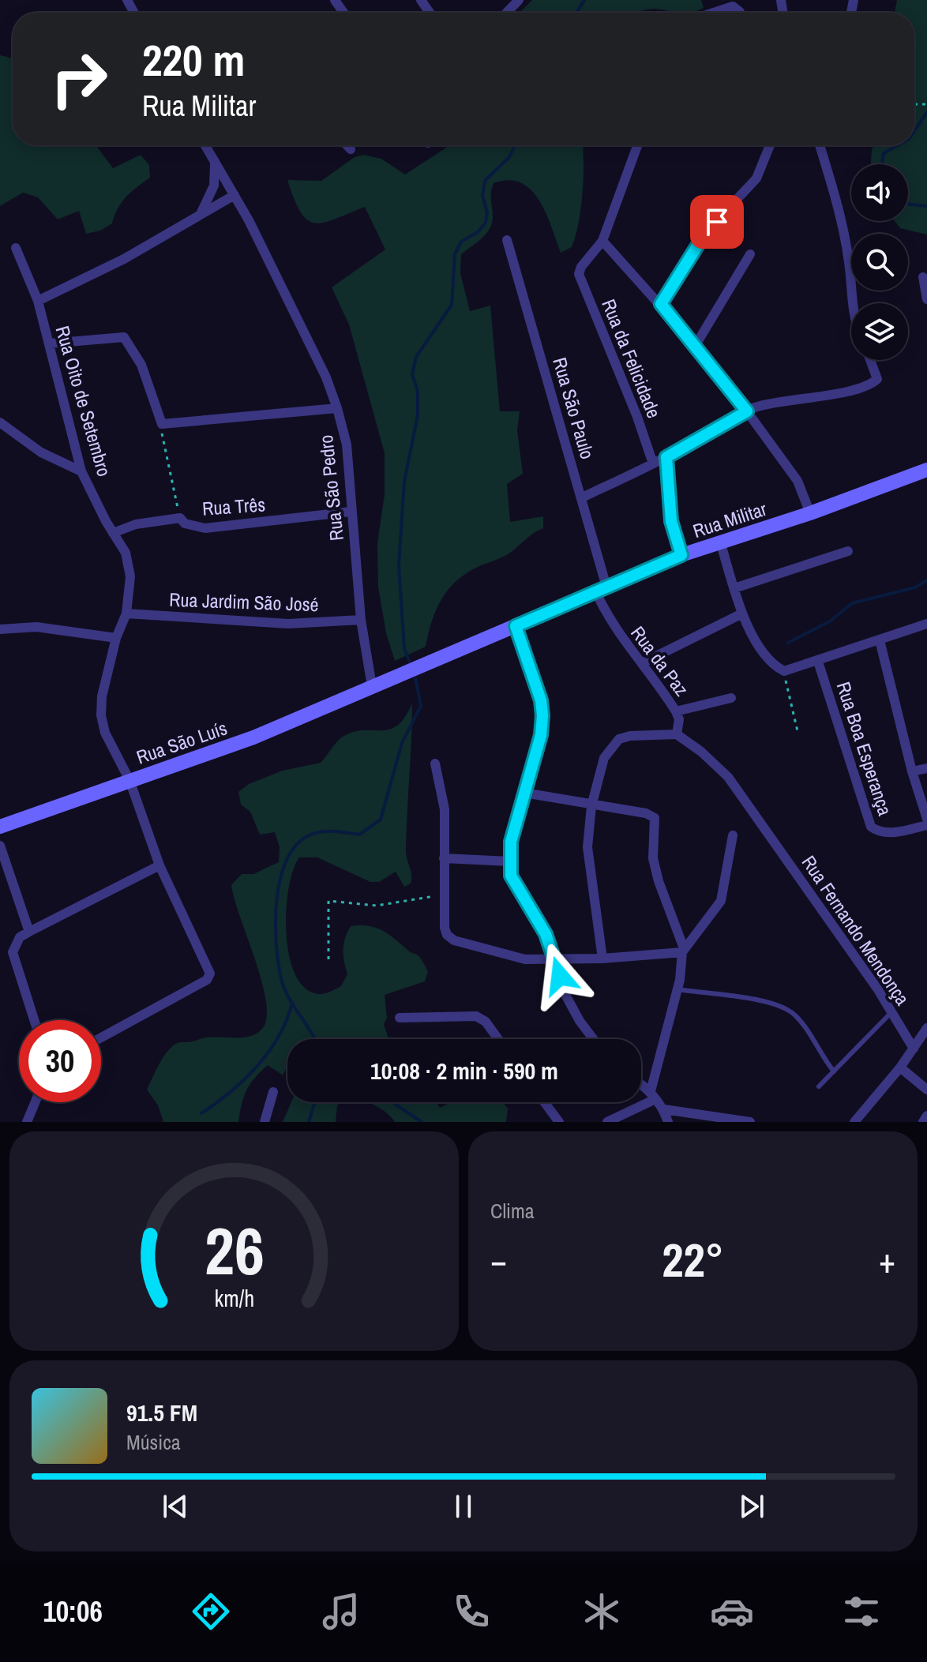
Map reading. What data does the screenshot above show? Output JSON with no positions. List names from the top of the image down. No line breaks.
{"streets":{"street":["Rua da Felicidade","Rua Oito de Setembro","Rua São Paulo","Rua São Pedro","Rua Três","Rua Militar","Rua Jardim São José","Rua da Paz","Rua São Luís","Rua Boa Esperança","Rua Fernando Mendonça"]},"crossings":[["Rua Oito de Setembro","Rua Jardim São José"],["Rua Oito de Setembro","Rua São Luís"],["Rua São Paulo","Rua Militar"],["Rua São Paulo","Rua da Paz"],["Rua São Pedro","Rua Três"],["Rua São Pedro","Rua Militar"],["Rua São Pedro","Rua Jardim São José"],["Rua São Pedro","Rua São Luís"],["Rua Militar","Rua da Paz"],["Rua Militar","Rua São Luís"],["Rua da Paz","Rua Fernando Mendonça"]],"page":{"turn":["220 m","Rua Militar"],"limit":"30","trip":"10:08 · 2 min · 590 m","tile":"Clima","heat":["−","22°","+"],"song":["91.5 FM","Música"],"tabs":"10:06","gauge":["26","km/h"]}}
